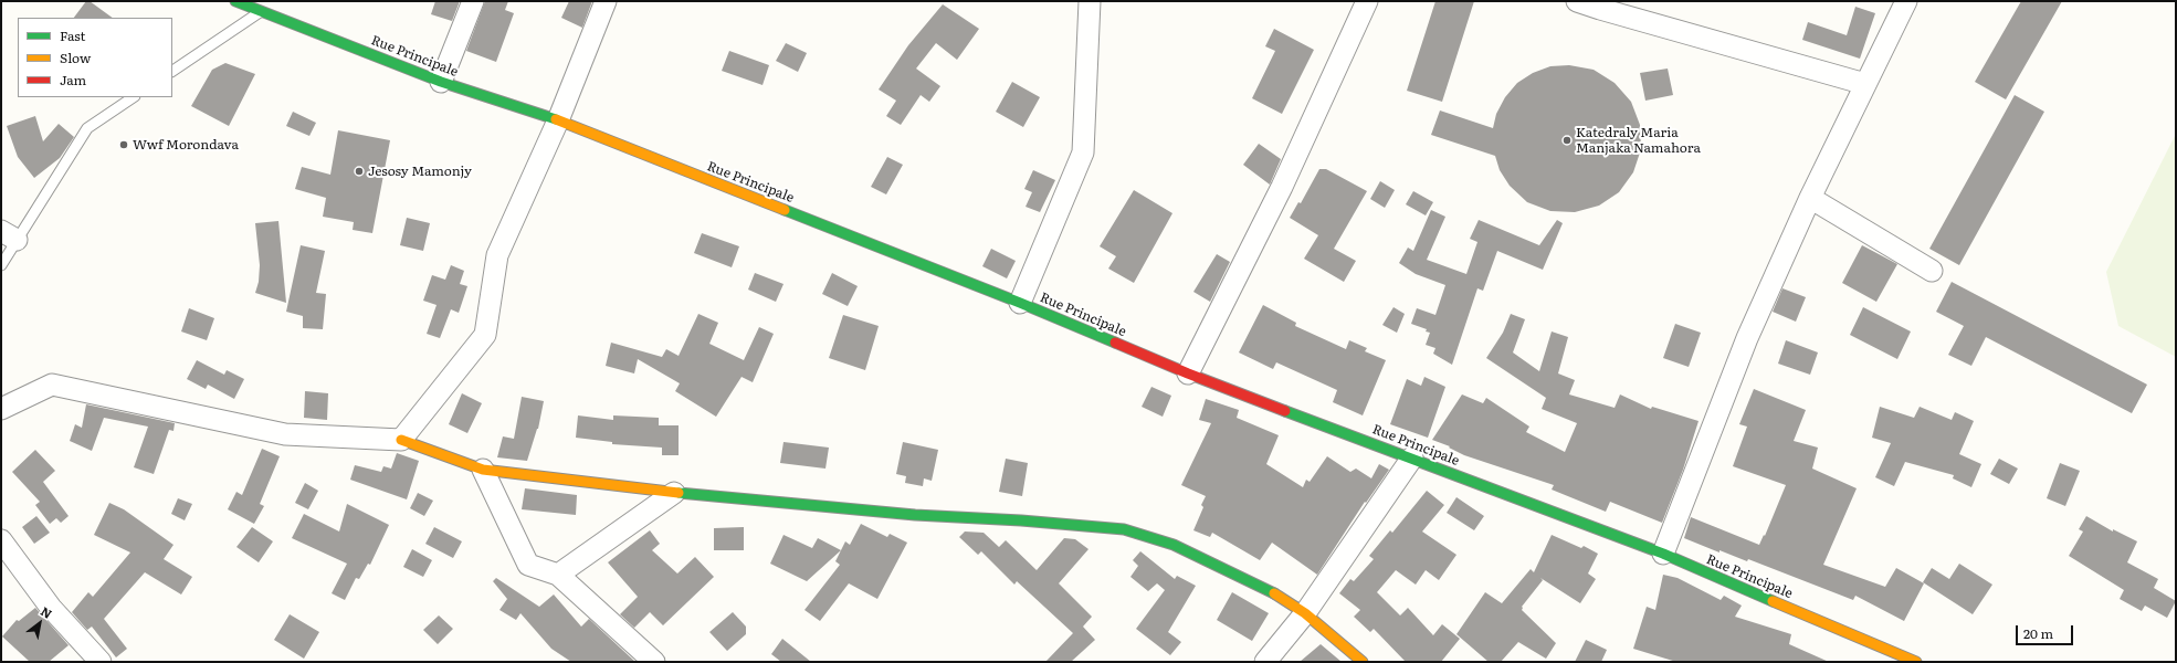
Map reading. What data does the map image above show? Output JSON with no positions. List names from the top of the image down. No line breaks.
{"streets":{"main road":["Rue Principale"]},"places":["Katedraly Maria Manjaka Namahora","Wwf Morondava","Jesosy Mamonjy"],"legend":["Fast","Slow","Jam"],"scale_bar":"20 m","north":"top right"}
